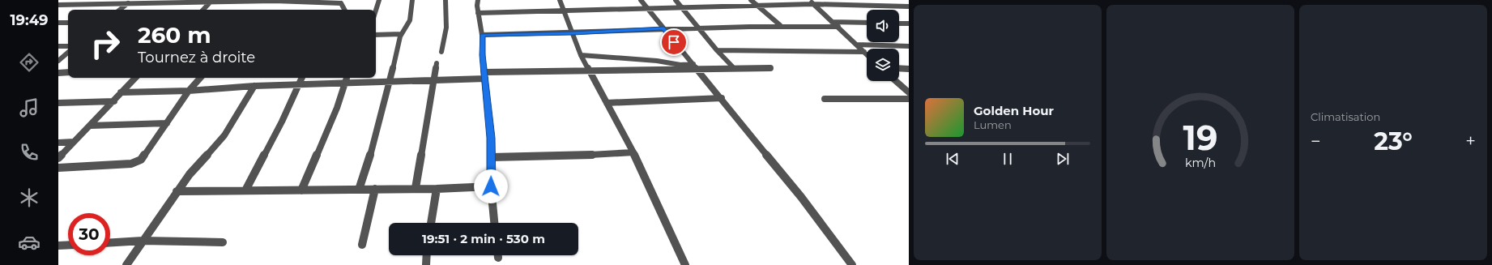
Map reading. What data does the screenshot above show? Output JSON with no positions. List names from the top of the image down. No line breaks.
{"page":{"tabs":"19:49","tile":"Climatisation","turn":["260 m","Tournez à droite"],"song":["Golden Hour","Lumen"],"heat":["−","23°","+"],"limit":"30","trip":"19:51 · 2 min · 530 m","gauge":["19","km/h"]}}
